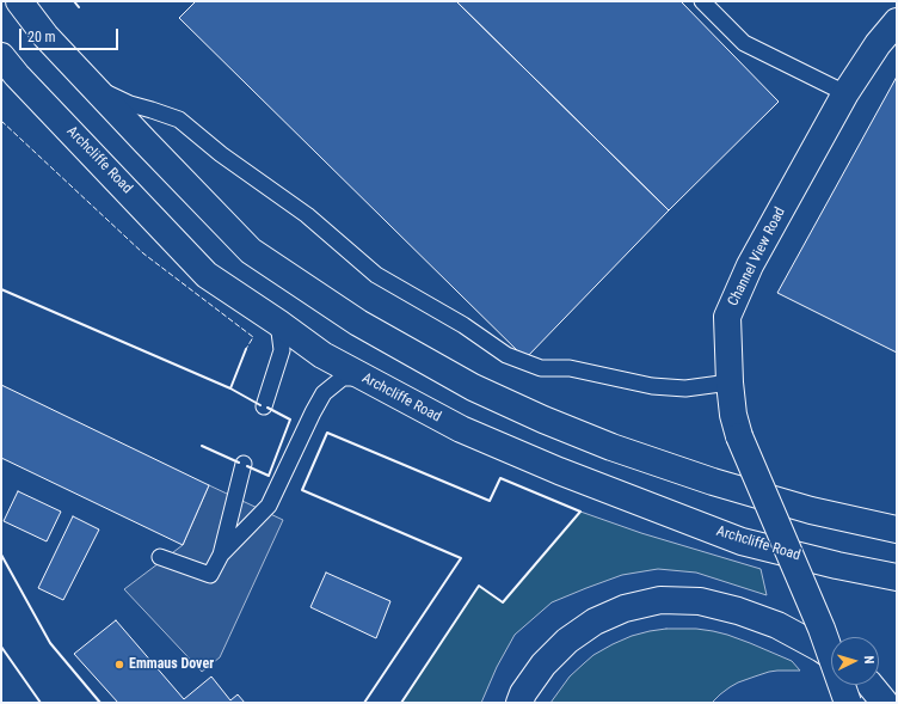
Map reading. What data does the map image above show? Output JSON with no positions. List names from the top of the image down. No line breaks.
{"streets":{"main road":["Archcliffe Road","Channel View Road"]},"places":["Emmaus Dover"],"scale_bar":"20 m","north":"right"}
